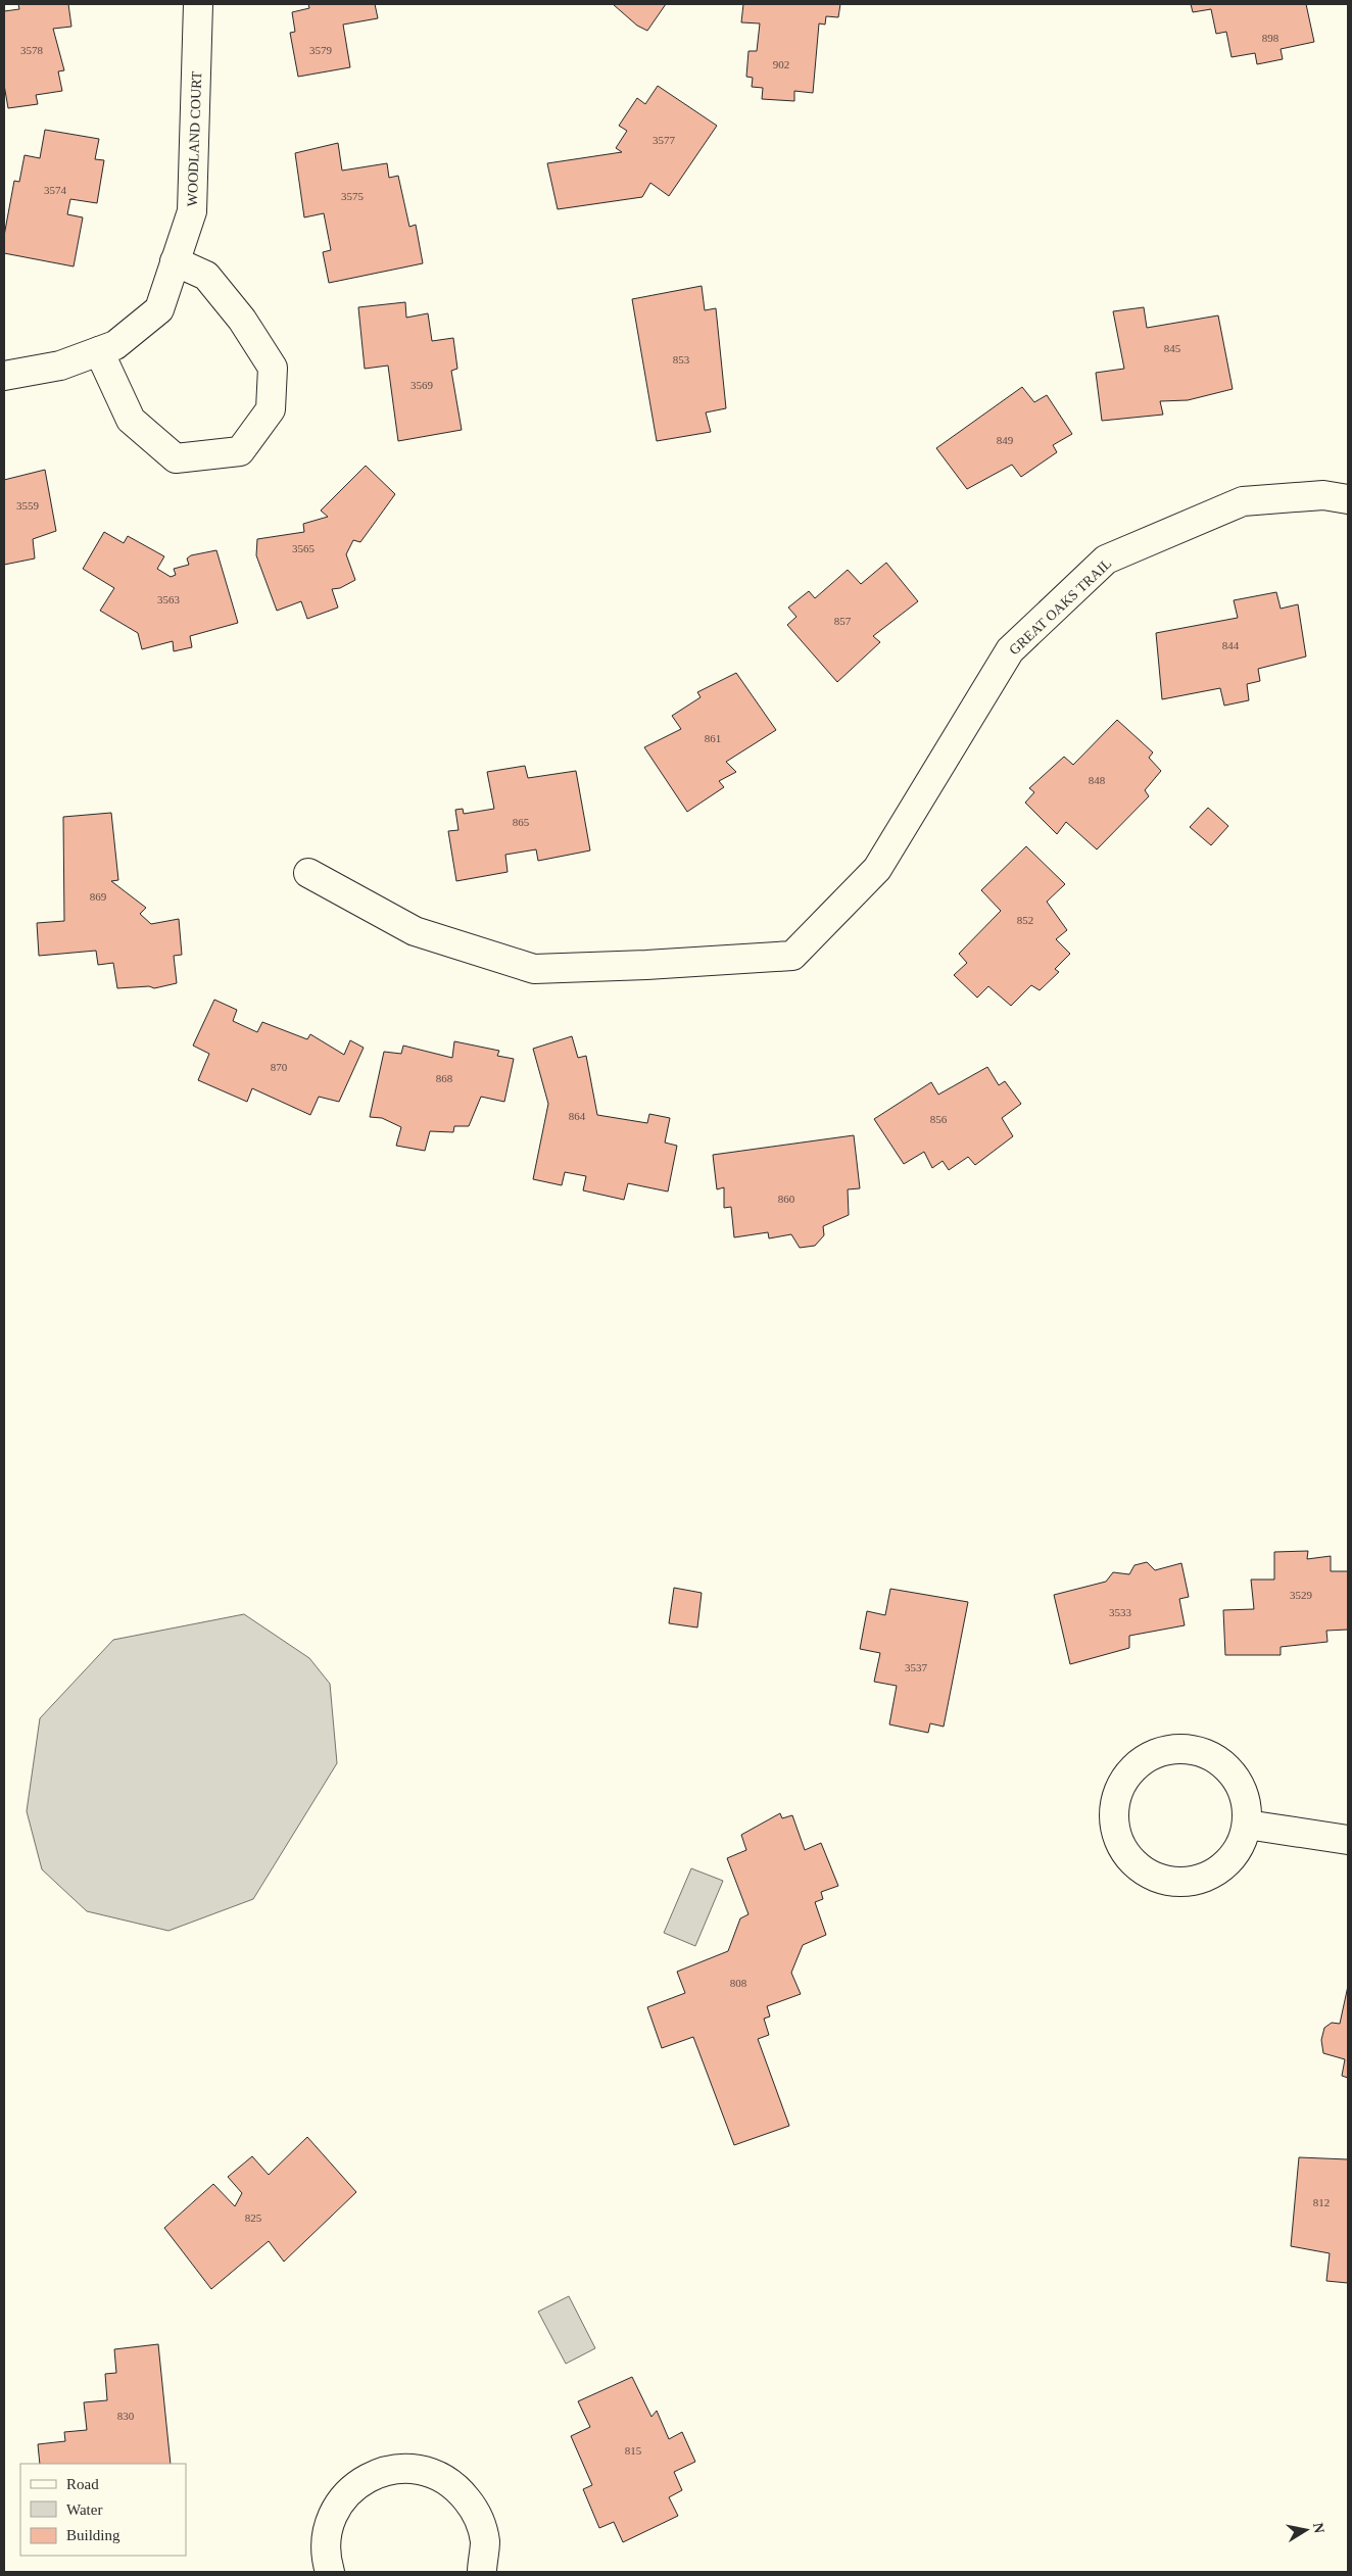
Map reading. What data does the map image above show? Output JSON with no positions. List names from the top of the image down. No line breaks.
{"streets":{"street":["WOODLAND COURT","GREAT OAKS TRAIL"]},"house_numbers":["898","3578","3579","902","3577","3574","3575","845","853","3569","849","3559","3565","3563","857","844","861","848","865","869","852","870","868","864","856","860","3529","3533","3537","808","812","825","830","815"],"legend":["Road","Water","Building"],"north":"right"}
